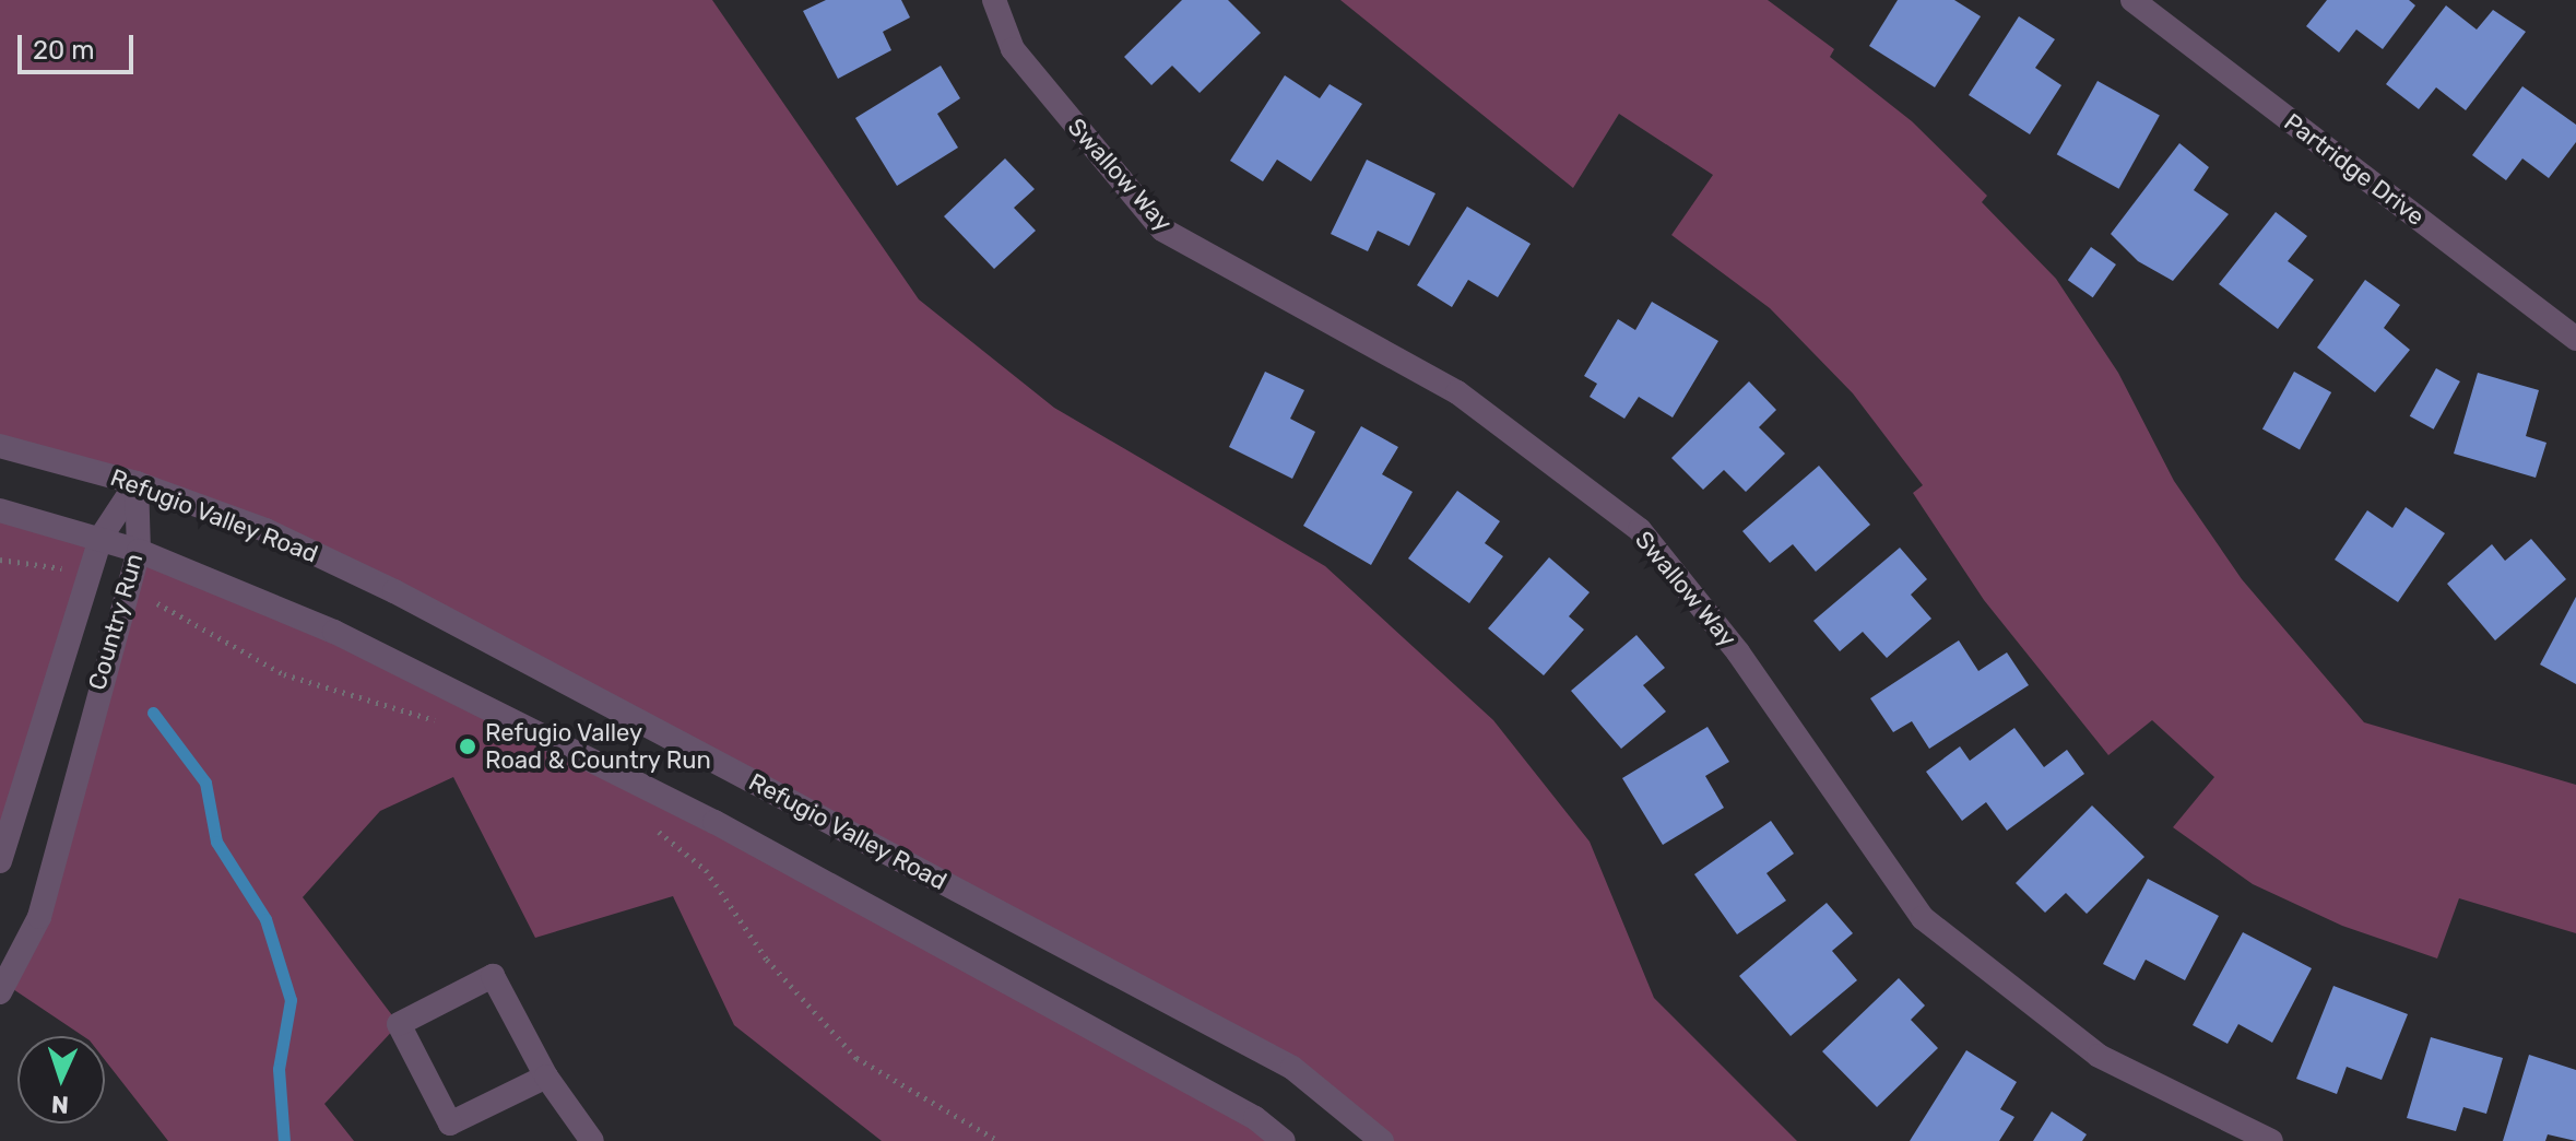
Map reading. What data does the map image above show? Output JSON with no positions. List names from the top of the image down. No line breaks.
{"streets":{"street":["Partridge Drive","Swallow Way","Refugio Valley Road","Country Run"]},"crossings":[["Refugio Valley Road","Country Run"]],"places":["Refugio Valley Road & Country Run"],"scale_bar":"20 m","north":"bottom"}
